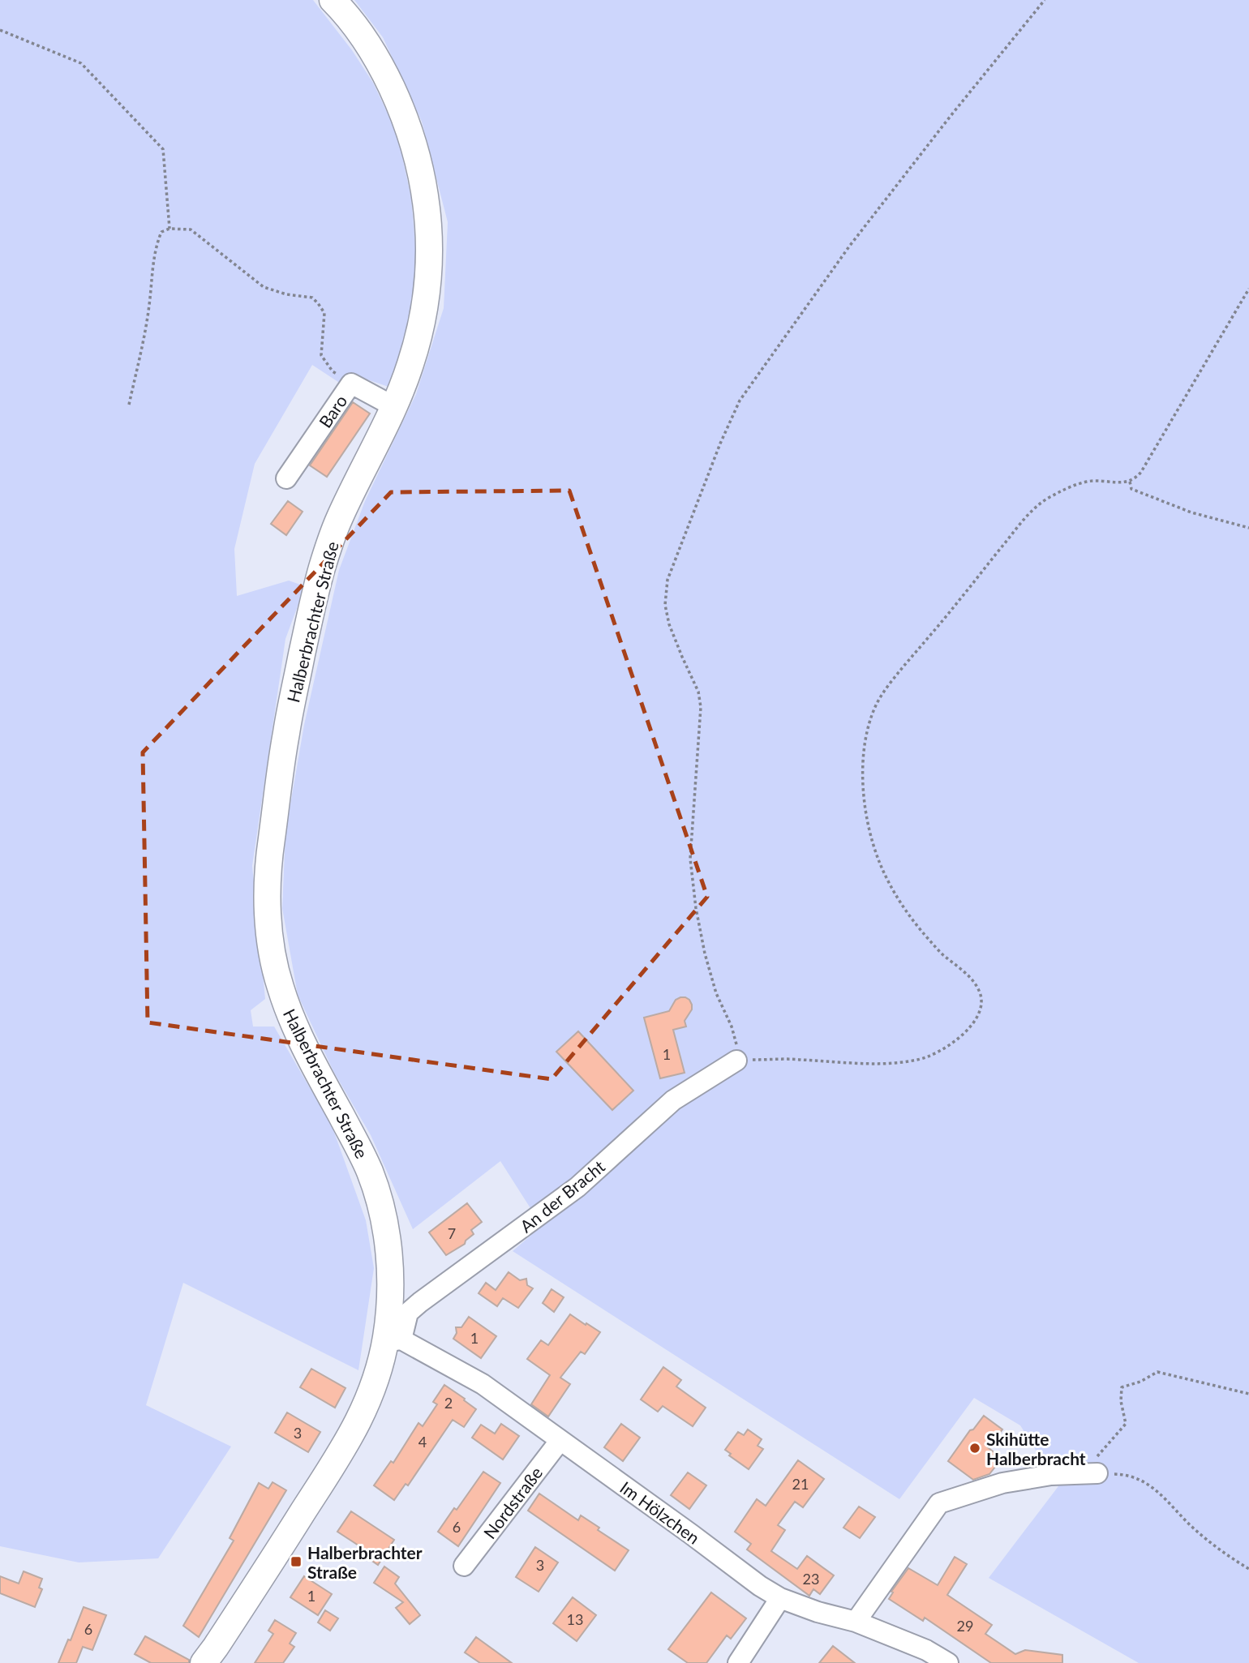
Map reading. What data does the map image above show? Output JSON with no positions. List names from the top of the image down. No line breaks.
{"streets":{"main road":["Halberbrachter Straße"],"street":["Baro","An der Bracht","Nordstraße","Im Hölzchen"]},"crossings":[["Baro","Halberbrachter Straße"],["Halberbrachter Straße","An der Bracht"],["Halberbrachter Straße","Im Hölzchen"],["An der Bracht","Im Hölzchen"],["Nordstraße","Im Hölzchen"]],"places":{"other":["Skihütte Halberbracht"],"transit":["Halberbrachter Straße"]},"house_numbers":["1","7","1","2","3","4","21","6","3","23","1","13","29","6"]}
